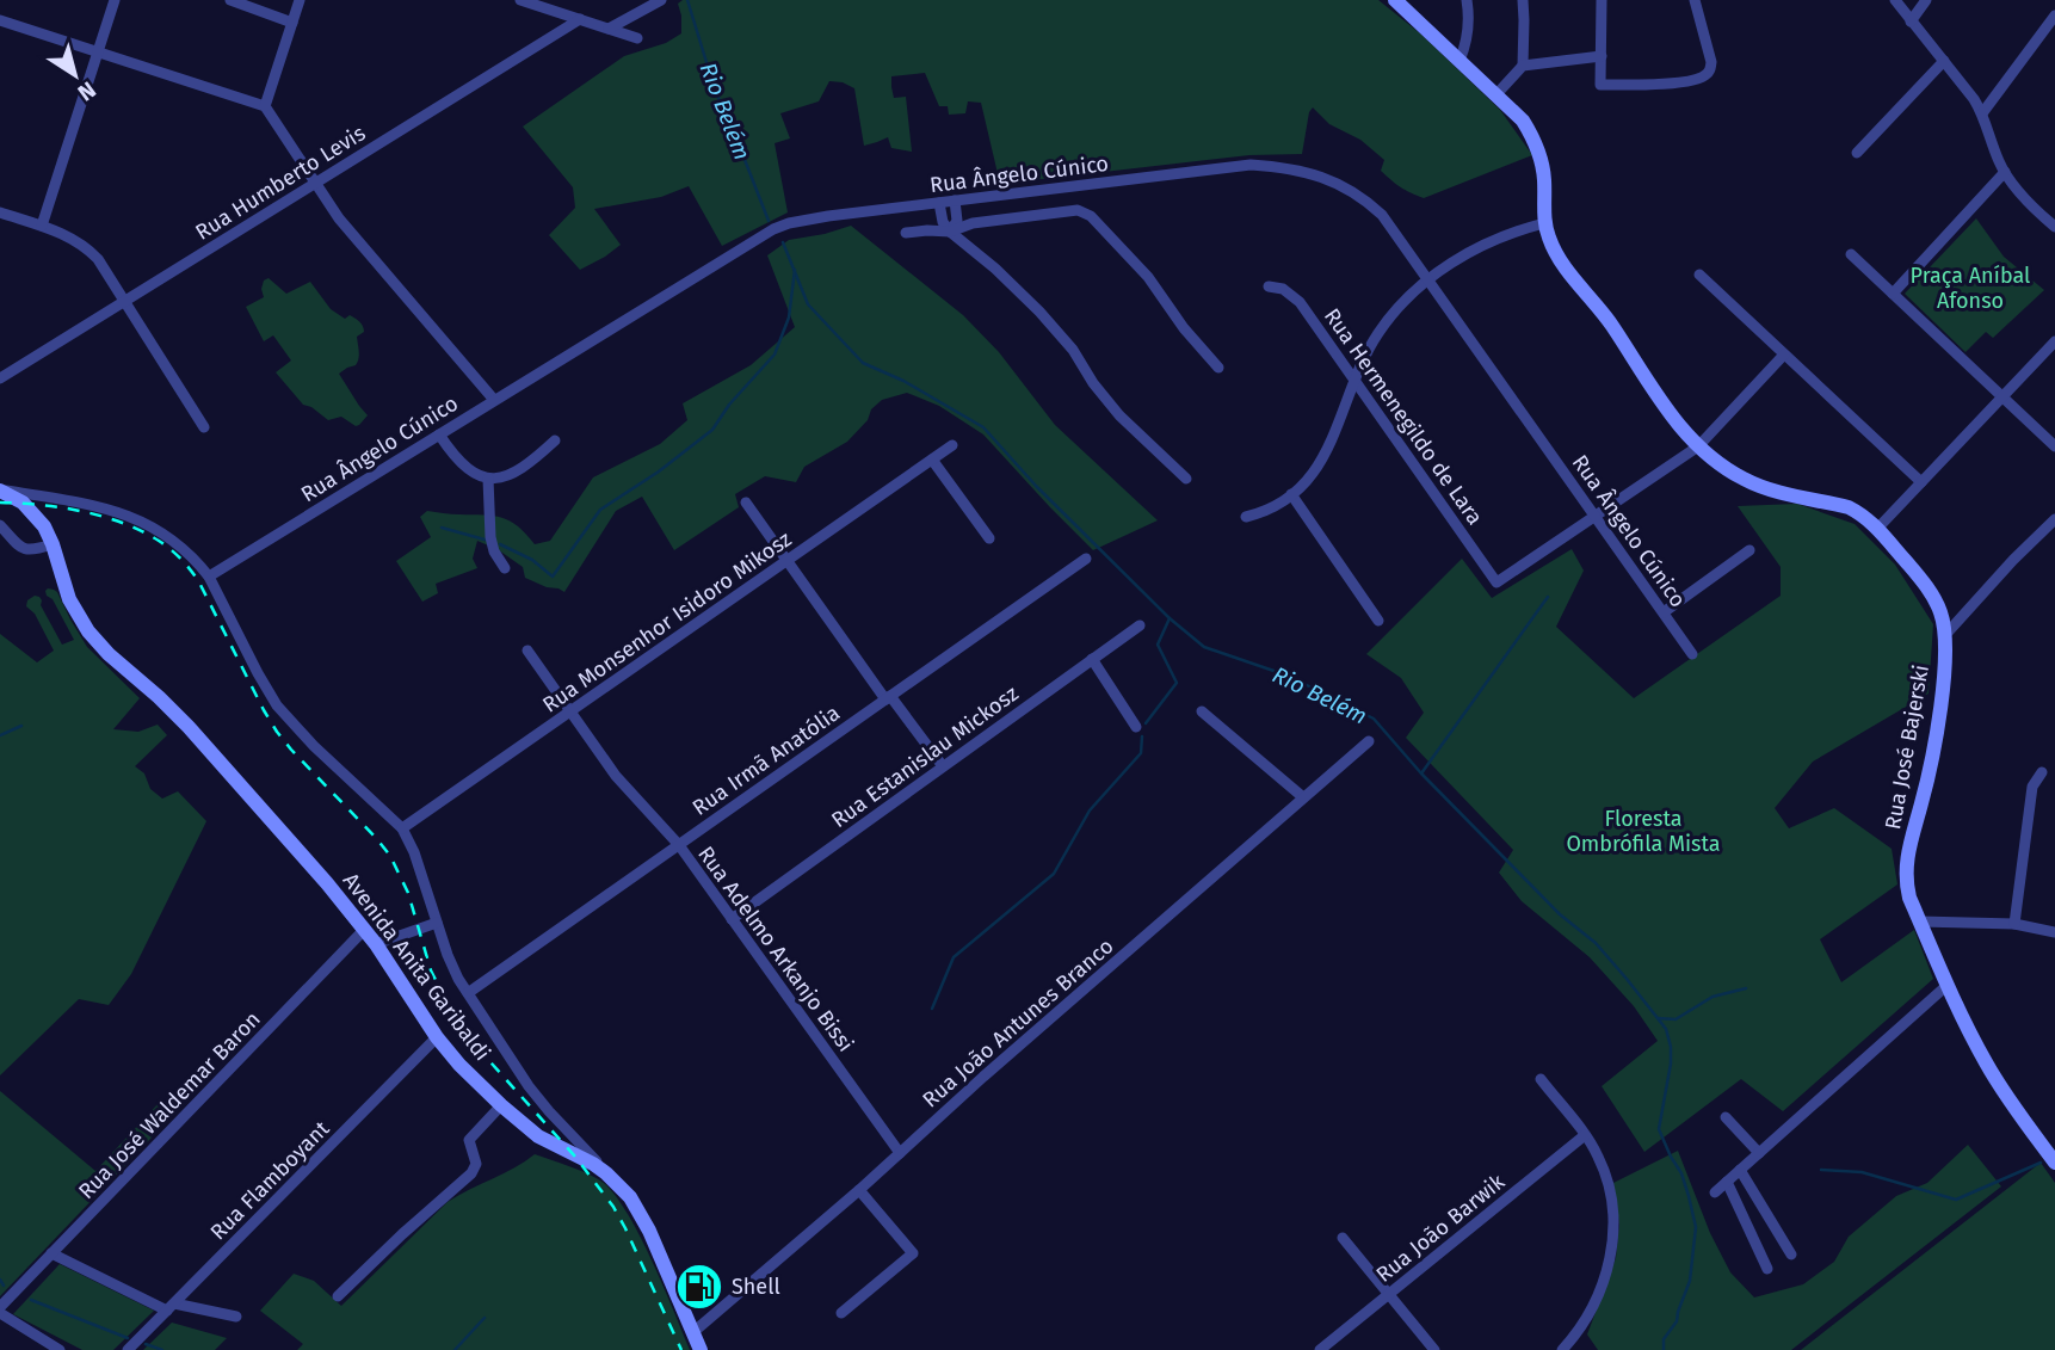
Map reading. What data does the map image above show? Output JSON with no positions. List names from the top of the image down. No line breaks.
{"streets":{"main road":["Rua José Bajerski","Avenida Anita Garibaldi"],"street":["Rua Ângelo Cúnico","Rua Humberto Levis","Rua Hermenegildo de Lara","Rua Monsenhor Isidoro Mikosz","Rua Estanislau Mickosz","Rua Irmã Anatólia","Rua Adelmo Arkanjo Bissi","Rua João Antunes Branco","Rua José Waldemar Baron","Rua Flamboyant","Rua João Barwik"]},"crossings":[["Rua Ângelo Cúnico","Rua Hermenegildo de Lara"],["Rua Monsenhor Isidoro Mikosz","Rua Adelmo Arkanjo Bissi"],["Rua Estanislau Mickosz","Rua Adelmo Arkanjo Bissi"],["Rua Irmã Anatólia","Rua Adelmo Arkanjo Bissi"],["Rua Adelmo Arkanjo Bissi","Rua João Antunes Branco"],["Avenida Anita Garibaldi","Rua João Antunes Branco"],["Avenida Anita Garibaldi","Rua José Waldemar Baron"],["Avenida Anita Garibaldi","Rua Flamboyant"]],"water":["Rio Belém"],"parks":["Praça Aníbal Afonso","Floresta Ombrófila Mista"],"places":{"fuel station":["Shell"]},"north":"bottom right"}
